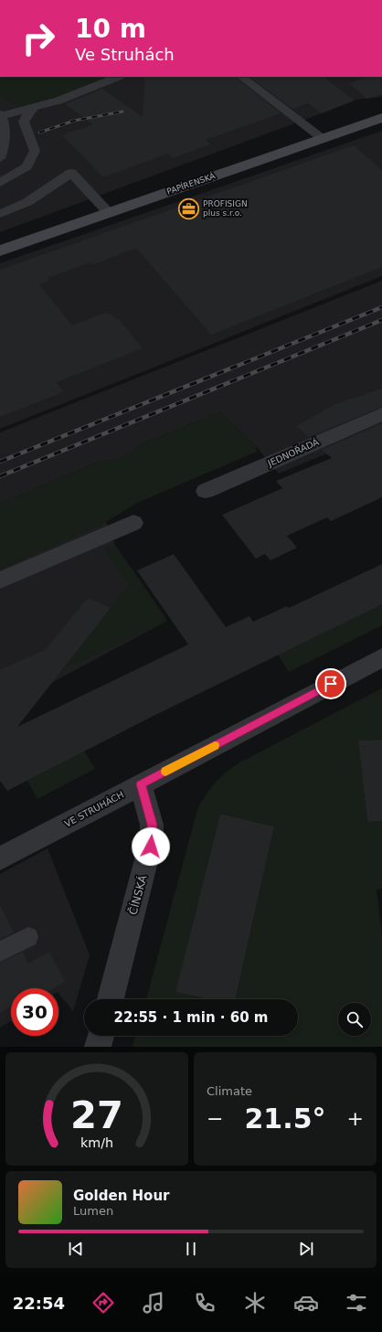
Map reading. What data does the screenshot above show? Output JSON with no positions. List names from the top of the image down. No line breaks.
{"streets":{"street":["PAPÍRENSKÁ","JEDNOŘADÁ","VE STRUHÁCH","ČÍNSKÁ"]},"crossings":[["VE STRUHÁCH","ČÍNSKÁ"]],"places":{"office":["PROFISIGN plus s.r.o."]},"page":{"turn":["10 m","Ve Struhách"],"limit":"30","trip":"22:55 · 1 min · 60 m","tile":"Climate","heat":["−","21.5°","+"],"song":["Golden Hour","Lumen"],"tabs":"22:54","gauge":["27","km/h"]}}
